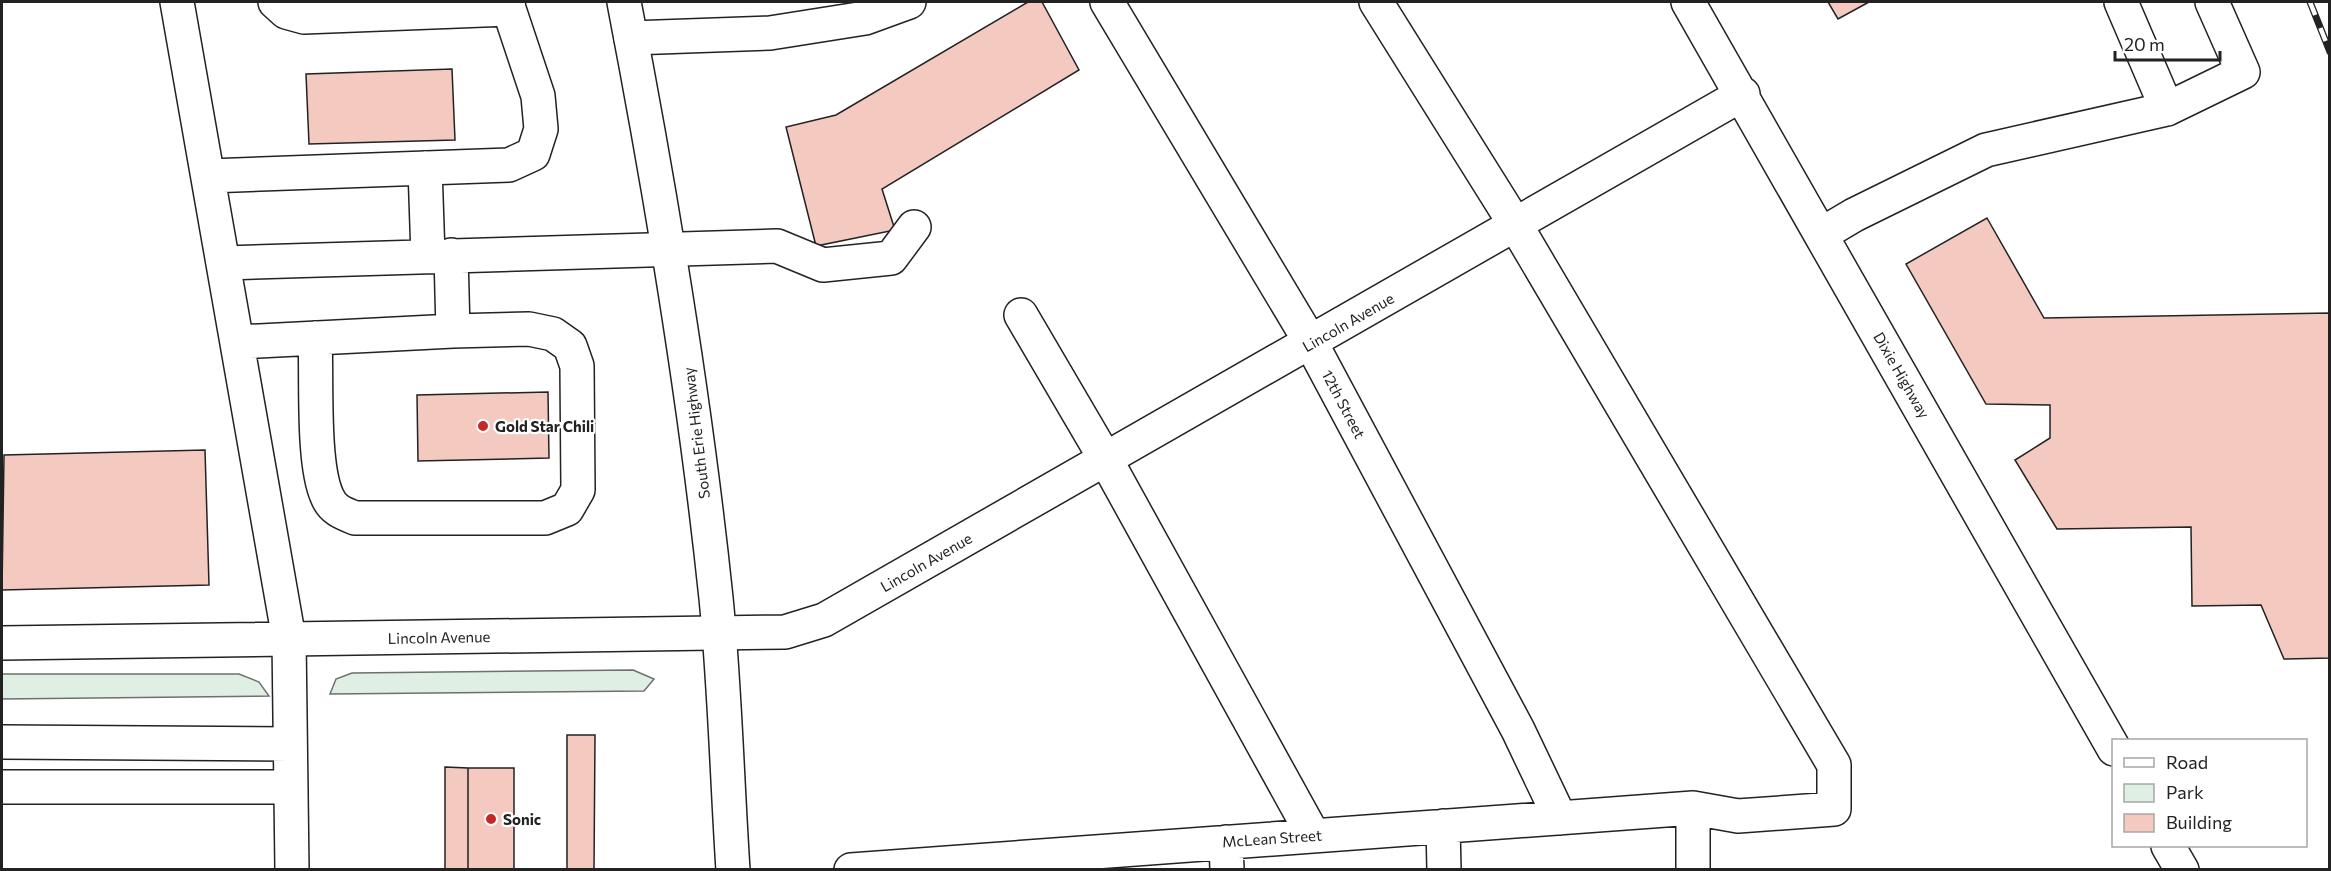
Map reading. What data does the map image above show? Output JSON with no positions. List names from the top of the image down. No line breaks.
{"streets":{"street":["Lincoln Avenue","Dixie Highway","12th Street","South Erie Highway","McLean Street"]},"crossings":[["Lincoln Avenue","Dixie Highway"],["Lincoln Avenue","12th Street"],["Lincoln Avenue","South Erie Highway"],["Lincoln Avenue","McLean Street"],["12th Street","McLean Street"]],"places":["Gold Star Chili","Sonic"],"legend":["Road","Park","Building"],"scale_bar":"20 m"}
